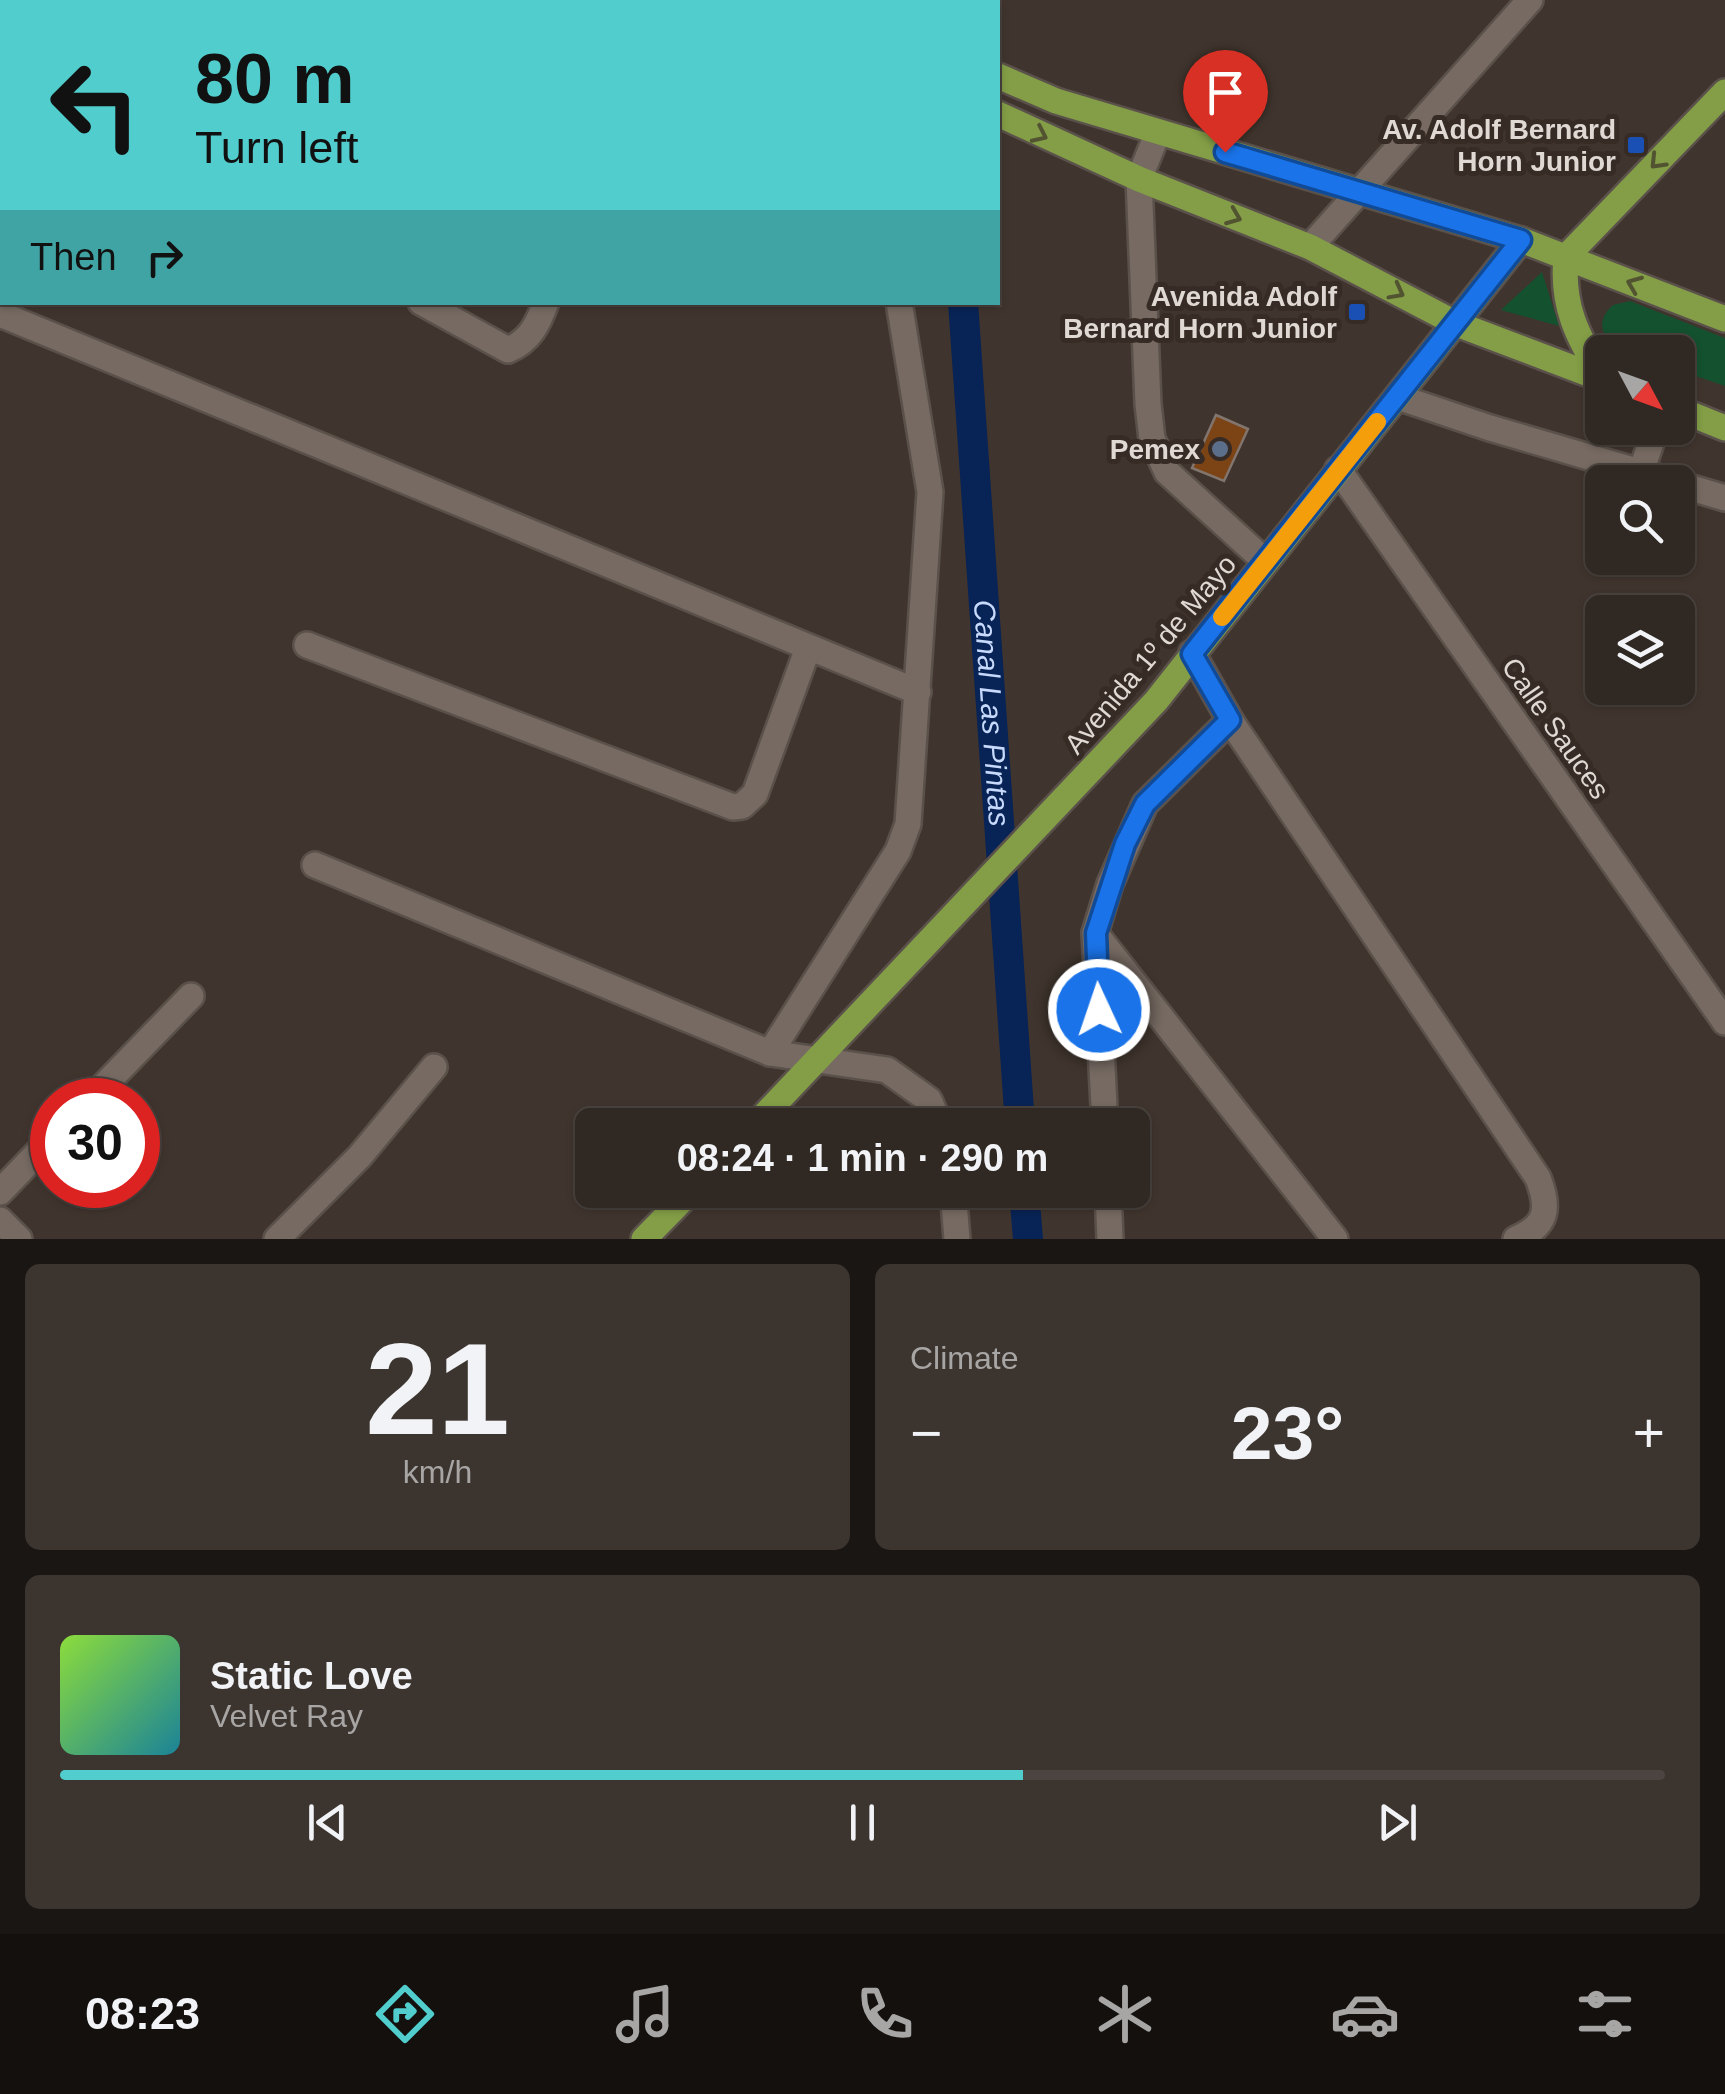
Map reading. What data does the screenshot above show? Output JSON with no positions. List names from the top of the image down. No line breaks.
{"streets":{"main road":["Avenida 1º de Mayo"],"street":["Calle Sauces"]},"crossings":[["Avenida 1º de Mayo","Calle Sauces"]],"water":["Canal Las Pintas"],"places":{"transit":["Av. Adolf Bernard Horn Junior","Avenida Adolf Bernard Horn Junior"],"other":["Pemex"]},"north":"bottom right","page":{"turn":["80 m","Turn left"],"then":"Then","limit":"30","trip":"08:24 · 1 min · 290 m","tile":[["21","km/h"],"Climate"],"heat":["−","23°","+"],"song":["Static Love","Velvet Ray"],"tabs":"08:23"}}
